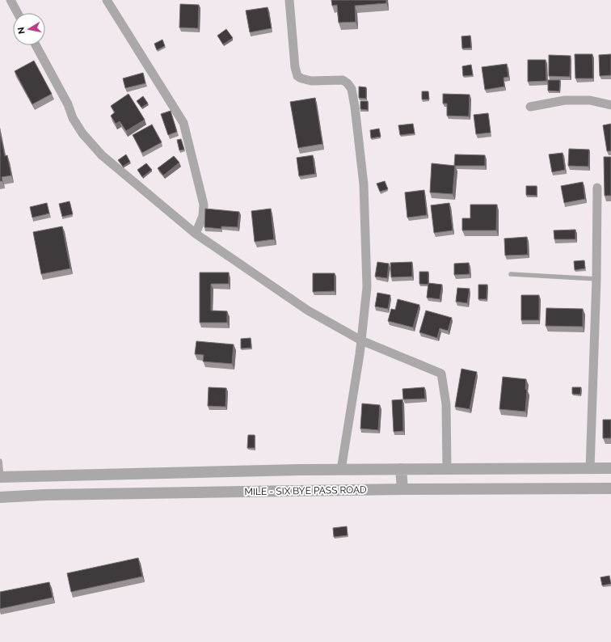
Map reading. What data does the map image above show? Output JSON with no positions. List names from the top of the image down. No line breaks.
{"streets":{"street":["MILE - SIX BYE PASS ROAD"]},"north":"left"}
